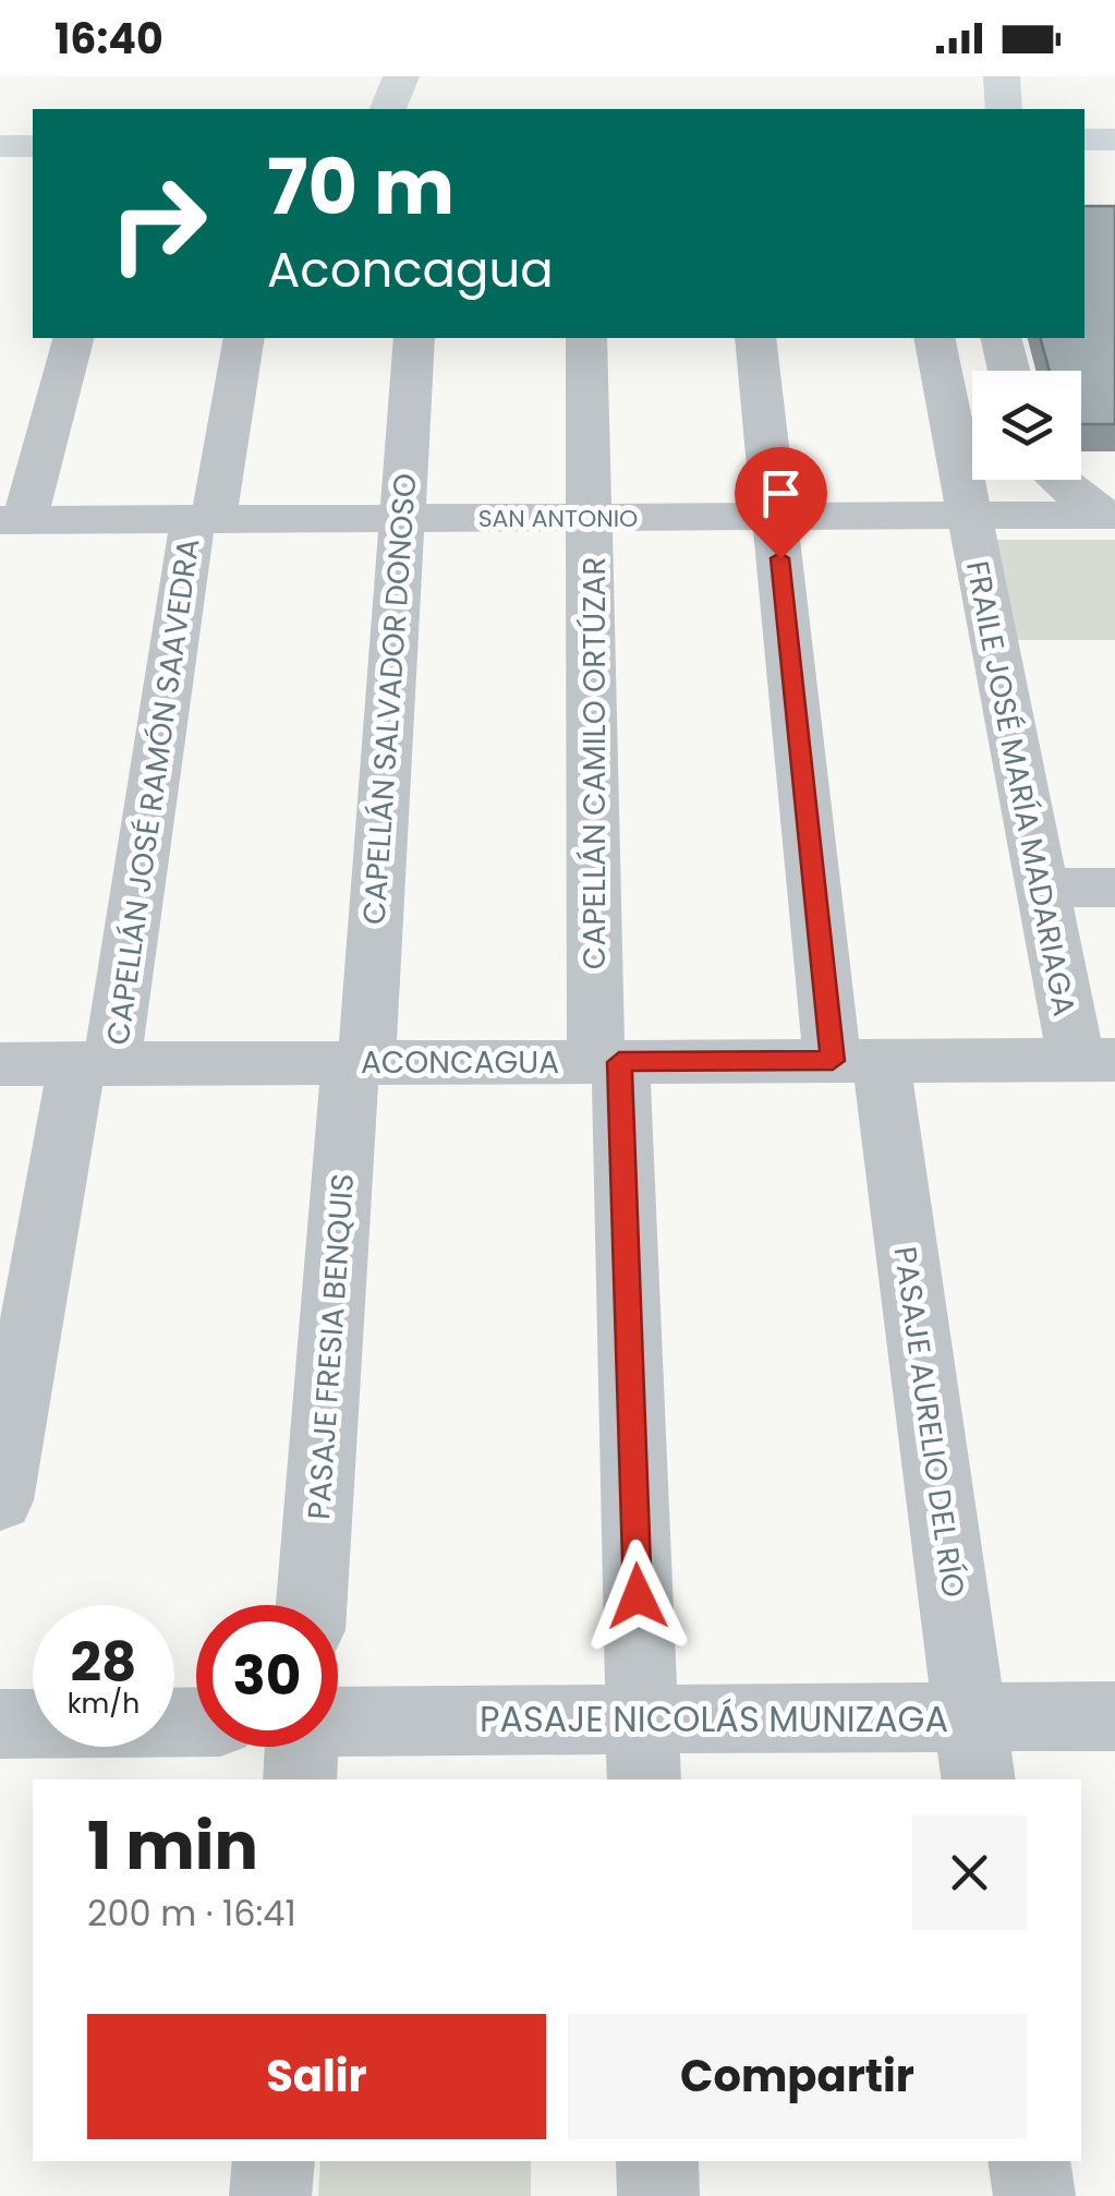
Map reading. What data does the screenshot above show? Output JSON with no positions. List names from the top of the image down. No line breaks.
{"streets":{"street":["SAN ANTONIO","CAPELLÁN SALVADOR DONOSO","CAPELLÁN CAMILO ORTÚZAR","FRAILE JOSÉ MARÍA MADARIAGA","CAPELLÁN JOSÉ RAMÓN SAAVEDRA","ACONCAGUA","PASAJE FRESIA BENQUIS","PASAJE AURELIO DEL RÍO","PASAJE NICOLÁS MUNIZAGA"]},"crossings":[["SAN ANTONIO","CAPELLÁN SALVADOR DONOSO"],["SAN ANTONIO","CAPELLÁN CAMILO ORTÚZAR"],["SAN ANTONIO","FRAILE JOSÉ MARÍA MADARIAGA"],["SAN ANTONIO","CAPELLÁN JOSÉ RAMÓN SAAVEDRA"],["SAN ANTONIO","PASAJE AURELIO DEL RÍO"],["CAPELLÁN SALVADOR DONOSO","ACONCAGUA"],["CAPELLÁN SALVADOR DONOSO","PASAJE FRESIA BENQUIS"],["CAPELLÁN CAMILO ORTÚZAR","ACONCAGUA"],["CAPELLÁN CAMILO ORTÚZAR","PASAJE NICOLÁS MUNIZAGA"],["FRAILE JOSÉ MARÍA MADARIAGA","ACONCAGUA"],["CAPELLÁN JOSÉ RAMÓN SAAVEDRA","ACONCAGUA"],["ACONCAGUA","PASAJE FRESIA BENQUIS"],["ACONCAGUA","PASAJE AURELIO DEL RÍO"],["PASAJE AURELIO DEL RÍO","PASAJE NICOLÁS MUNIZAGA"]],"page":{"status":"16:40","turn":["70 m","Aconcagua"],"speed":"28 km/h","limit":"30","heading":["1 min","200 m · 16:41"],"buttons":["Salir","Compartir"]}}
